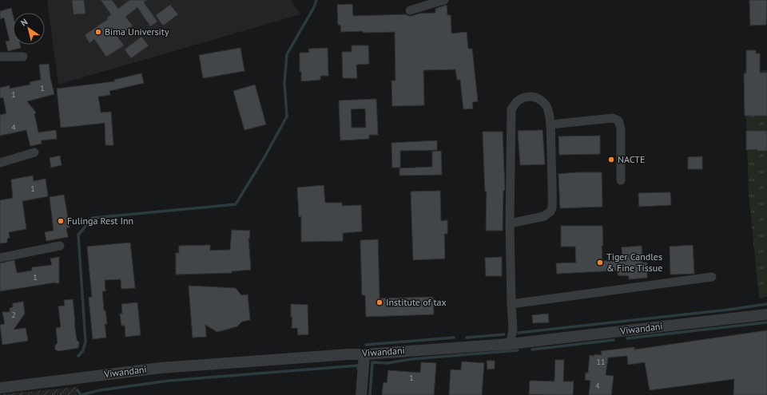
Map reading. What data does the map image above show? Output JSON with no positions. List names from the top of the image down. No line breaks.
{"streets":{"street":["Viwandani"]},"places":["Bima University","NACTE","Fulinga Rest Inn","Tiger Candles & Fine Tissue","Institute of tax"],"house_numbers":["1","1","4","1","1","2","11","1","4"],"north":"top left"}
